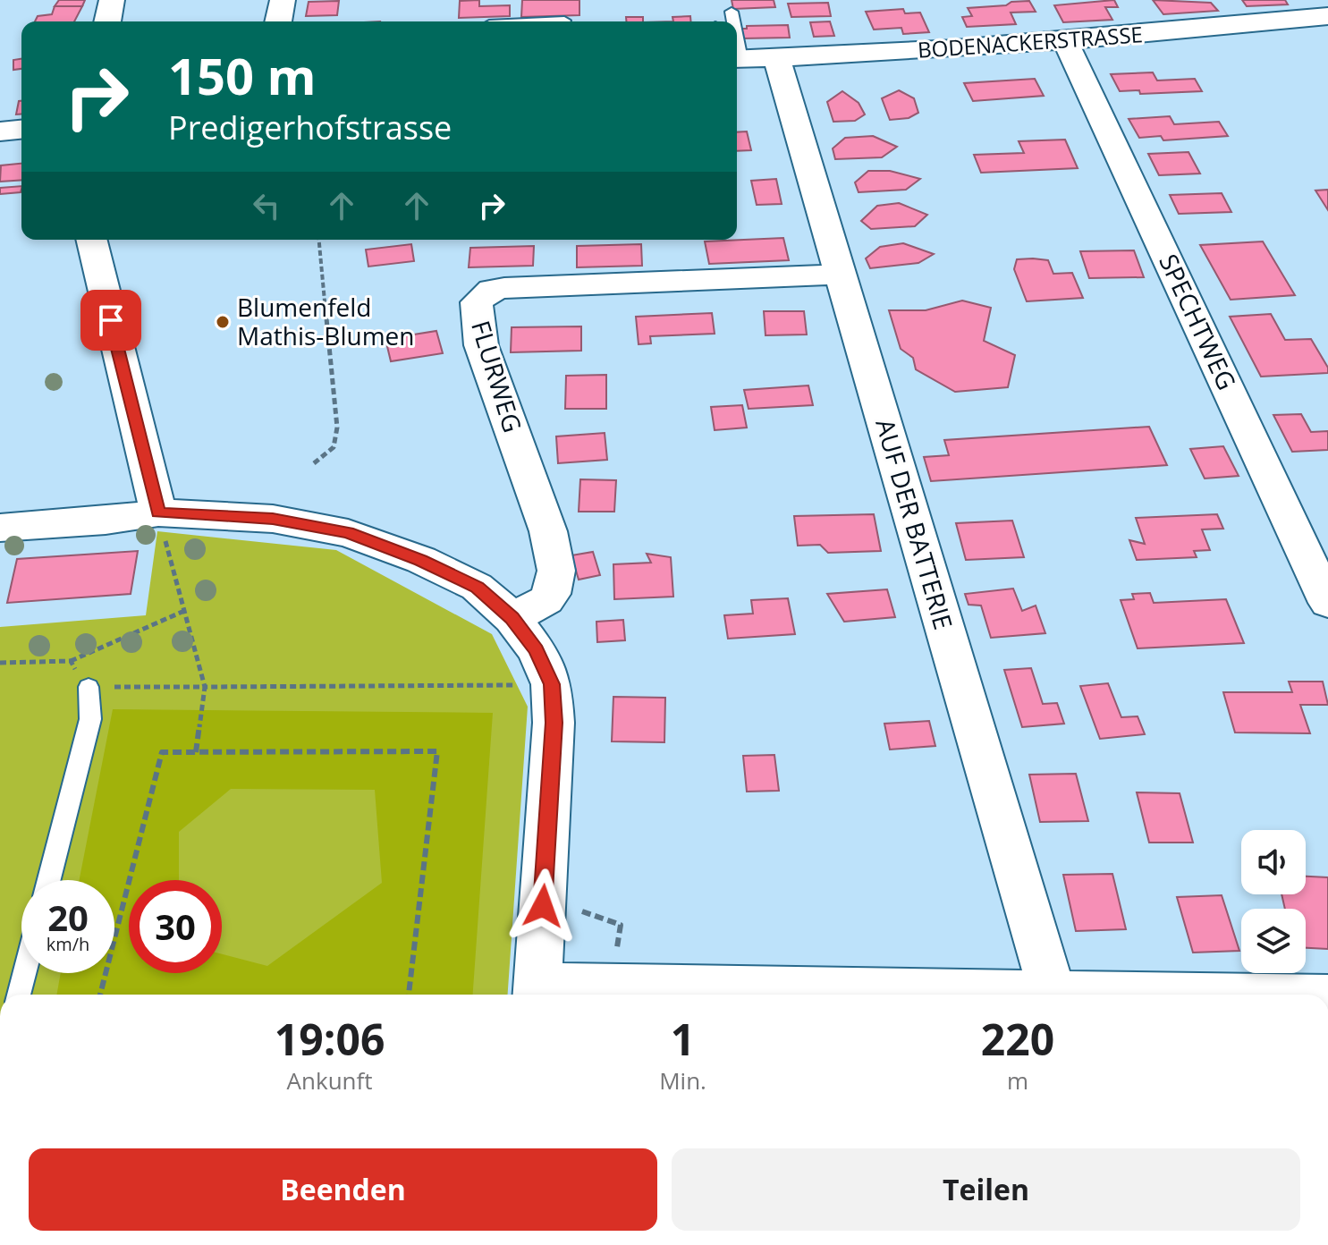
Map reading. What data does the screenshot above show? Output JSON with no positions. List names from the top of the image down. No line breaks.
{"streets":{"street":["BODENACKERSTRASSE","SPECHTWEG","FLURWEG","AUF DER BATTERIE"]},"crossings":[["BODENACKERSTRASSE","SPECHTWEG"],["BODENACKERSTRASSE","AUF DER BATTERIE"],["FLURWEG","AUF DER BATTERIE"]],"places":["Blumenfeld Mathis-Blumen"],"page":{"turn":["150 m","Predigerhofstrasse"],"speed":"20 km/h","limit":"30","eta":["19:06","Ankunft","1","Min.","220","m"],"buttons":["Beenden","Teilen"]}}
